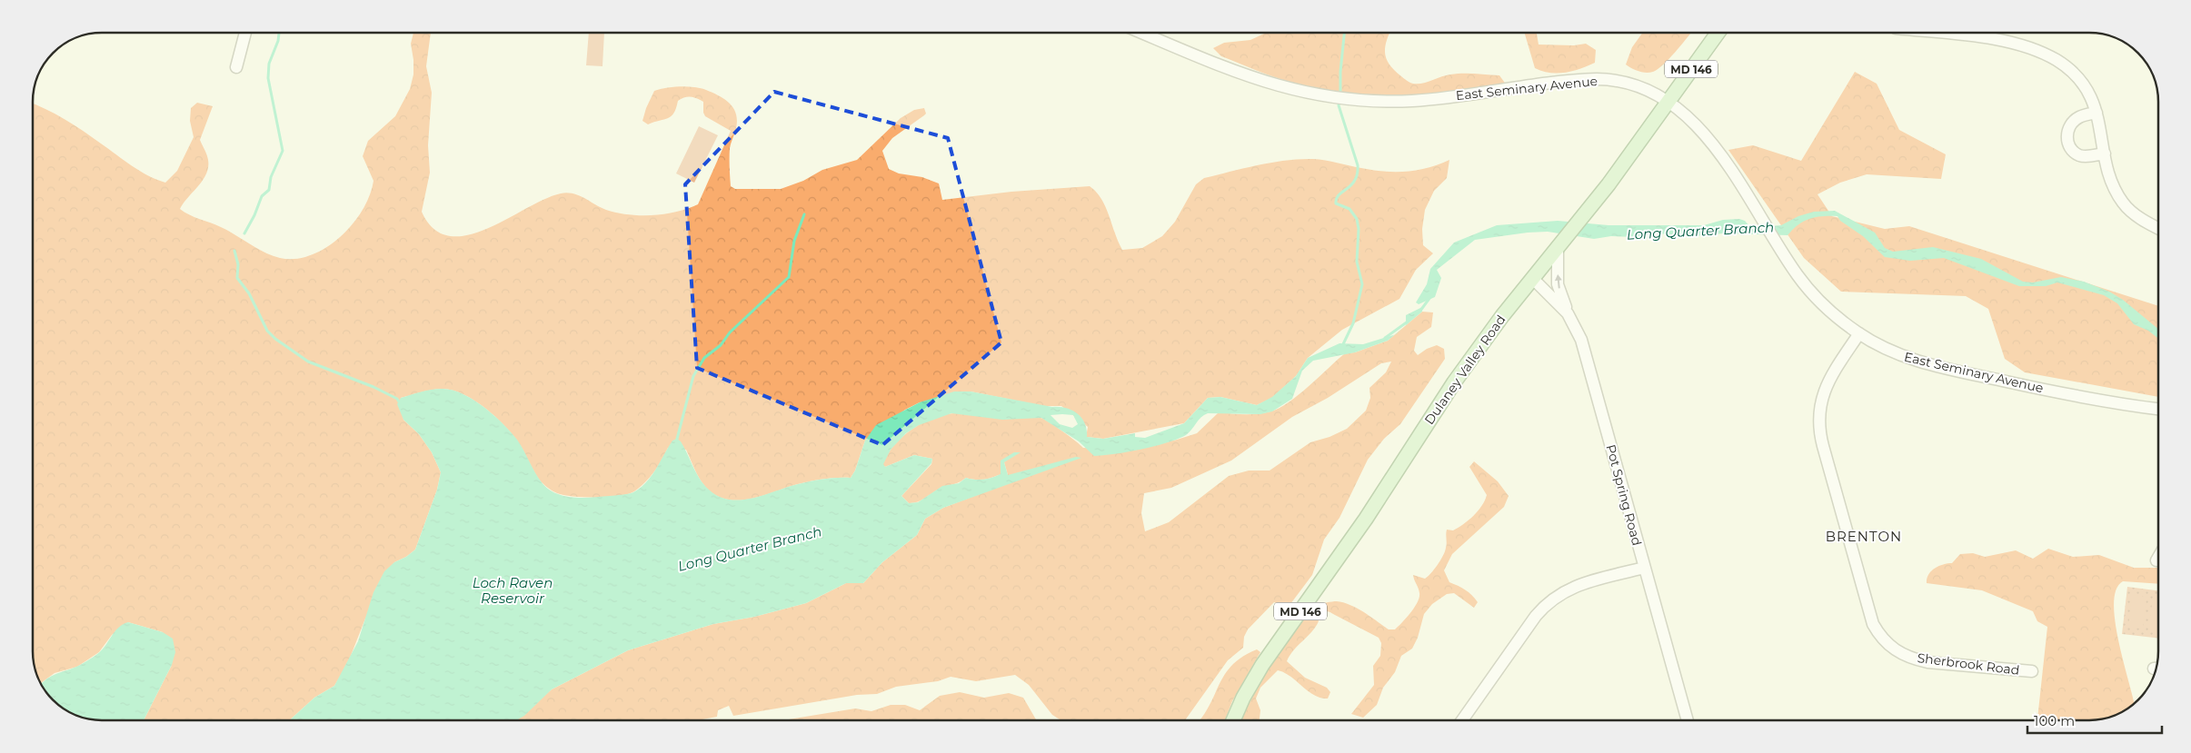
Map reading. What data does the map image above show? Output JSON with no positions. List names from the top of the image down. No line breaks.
{"streets":{"main road":["MD 146","Dulaney Valley Road"],"street":["East Seminary Avenue","Pot Spring Road","Sherbrook Road"]},"crossings":[["East Seminary Avenue","Dulaney Valley Road"],["East Seminary Avenue","Sherbrook Road"],["Dulaney Valley Road","Pot Spring Road"]],"districts":["BRENTON"],"water":["Long Quarter Branch","Loch Raven Reservoir"],"scale_bar":"100 m"}
